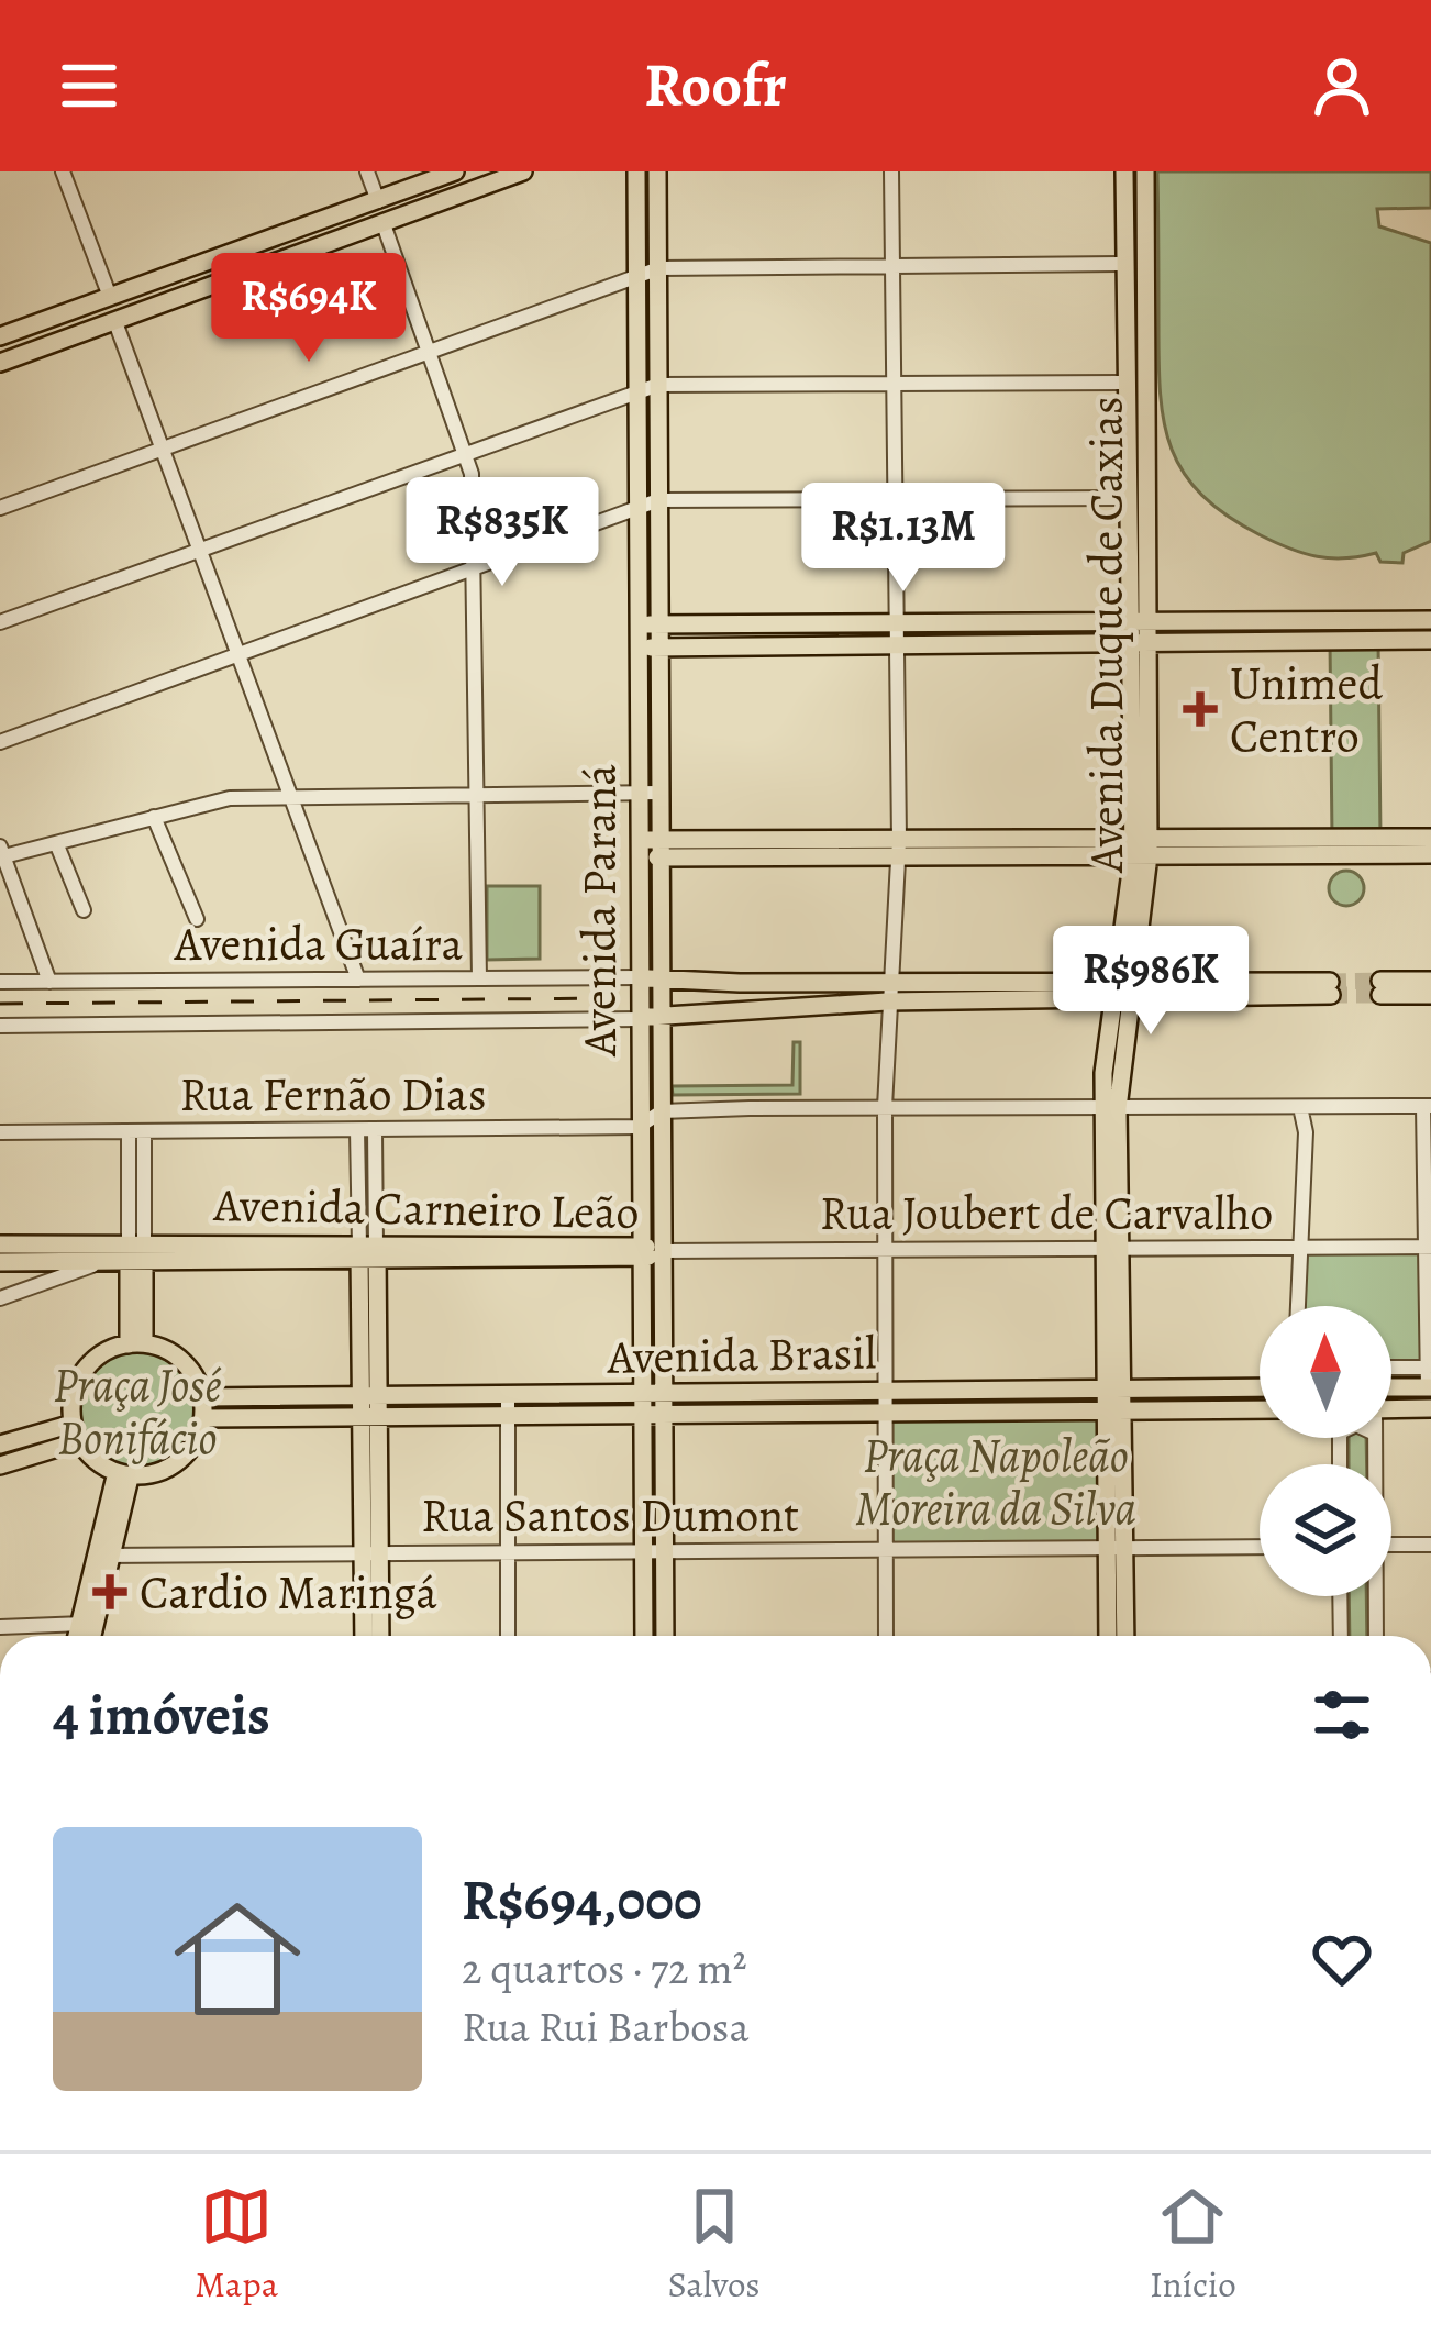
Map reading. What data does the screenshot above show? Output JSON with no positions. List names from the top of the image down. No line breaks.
{"streets":{"main road":["Avenida Duque de Caxias","Avenida Paraná","Avenida Carneiro Leão","Avenida Brasil"],"street":["Avenida Guaíra","Rua Fernão Dias","Rua Joubert de Carvalho","Rua Santos Dumont"]},"crossings":[["Avenida Duque de Caxias","Rua Joubert de Carvalho"],["Avenida Duque de Caxias","Avenida Brasil"],["Avenida Duque de Caxias","Rua Santos Dumont"],["Avenida Paraná","Avenida Guaíra"],["Avenida Paraná","Rua Fernão Dias"],["Avenida Paraná","Avenida Carneiro Leão"],["Avenida Paraná","Rua Joubert de Carvalho"],["Avenida Paraná","Avenida Brasil"],["Avenida Paraná","Rua Santos Dumont"],["Avenida Carneiro Leão","Rua Joubert de Carvalho"]],"parks":["Praça José Bonifácio","Praça Napoleão Moreira da Silva"],"places":{"health":["Unimed Centro","Cardio Maringá"]},"north":"top","page":{"header":"Roofr","price":["R$694K","R$835K","R$1.13M","R$986K"],"heading":"4 imóveis","list":[{"name":"R$694,000","note":"2 quartos · 72 m² · Rua Rui Barbosa"}],"tabs":["Mapa","Salvos","Início"]}}
